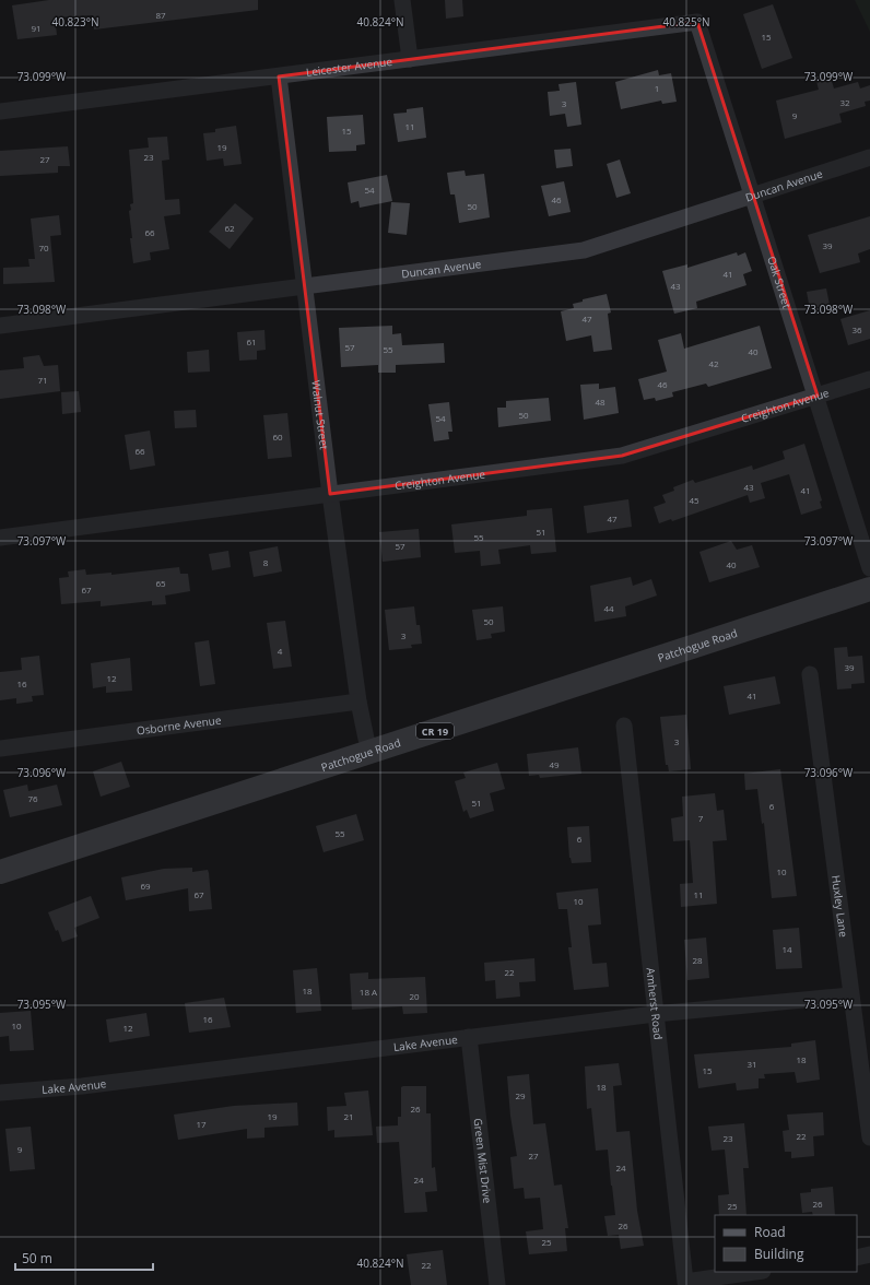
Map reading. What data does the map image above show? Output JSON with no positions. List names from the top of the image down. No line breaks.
{"streets":{"main road":["Patchogue Road","CR 19"],"street":["Leicester Avenue","Duncan Avenue","Oak Street","Creighton Avenue","Walnut Street","Osborne Avenue","Huxley Lane","Amherst Road","Lake Avenue","Green Mist Drive"]},"crossings":[["Leicester Avenue","Oak Street"],["Leicester Avenue","Walnut Street"],["Duncan Avenue","Oak Street"],["Duncan Avenue","Walnut Street"],["Oak Street","Creighton Avenue"],["Creighton Avenue","Walnut Street"],["Walnut Street","Patchogue Road"],["Walnut Street","Osborne Avenue"],["Huxley Lane","Lake Avenue"],["Amherst Road","Lake Avenue"],["Lake Avenue","Green Mist Drive"]],"house_numbers":["87","91","15","1","32","3","9","11","15","19","23","27","54","46","50","62","66","39","70","41","43","47","36","61","57","55","40","42","71","46","48","50","54","60","66","43","41","45","47","51","55","57","8","40","65","67","44","50","3","4","39","12","16","41","3","49","76","51","6","7","55","6","10","69","67","11","10","14","28","22","18","18 A","20","16","10","12","18","31","15","18","29","26","19","21","17","22","23","9","27","24","24","26","25","26","25","22"],"legend":["Road","Building"],"scale_bar":"50 m","coordinates":["40.823°N","40.824°N","40.825°N","73.099°W","73.098°W","73.097°W","73.096°W","73.095°W"]}
